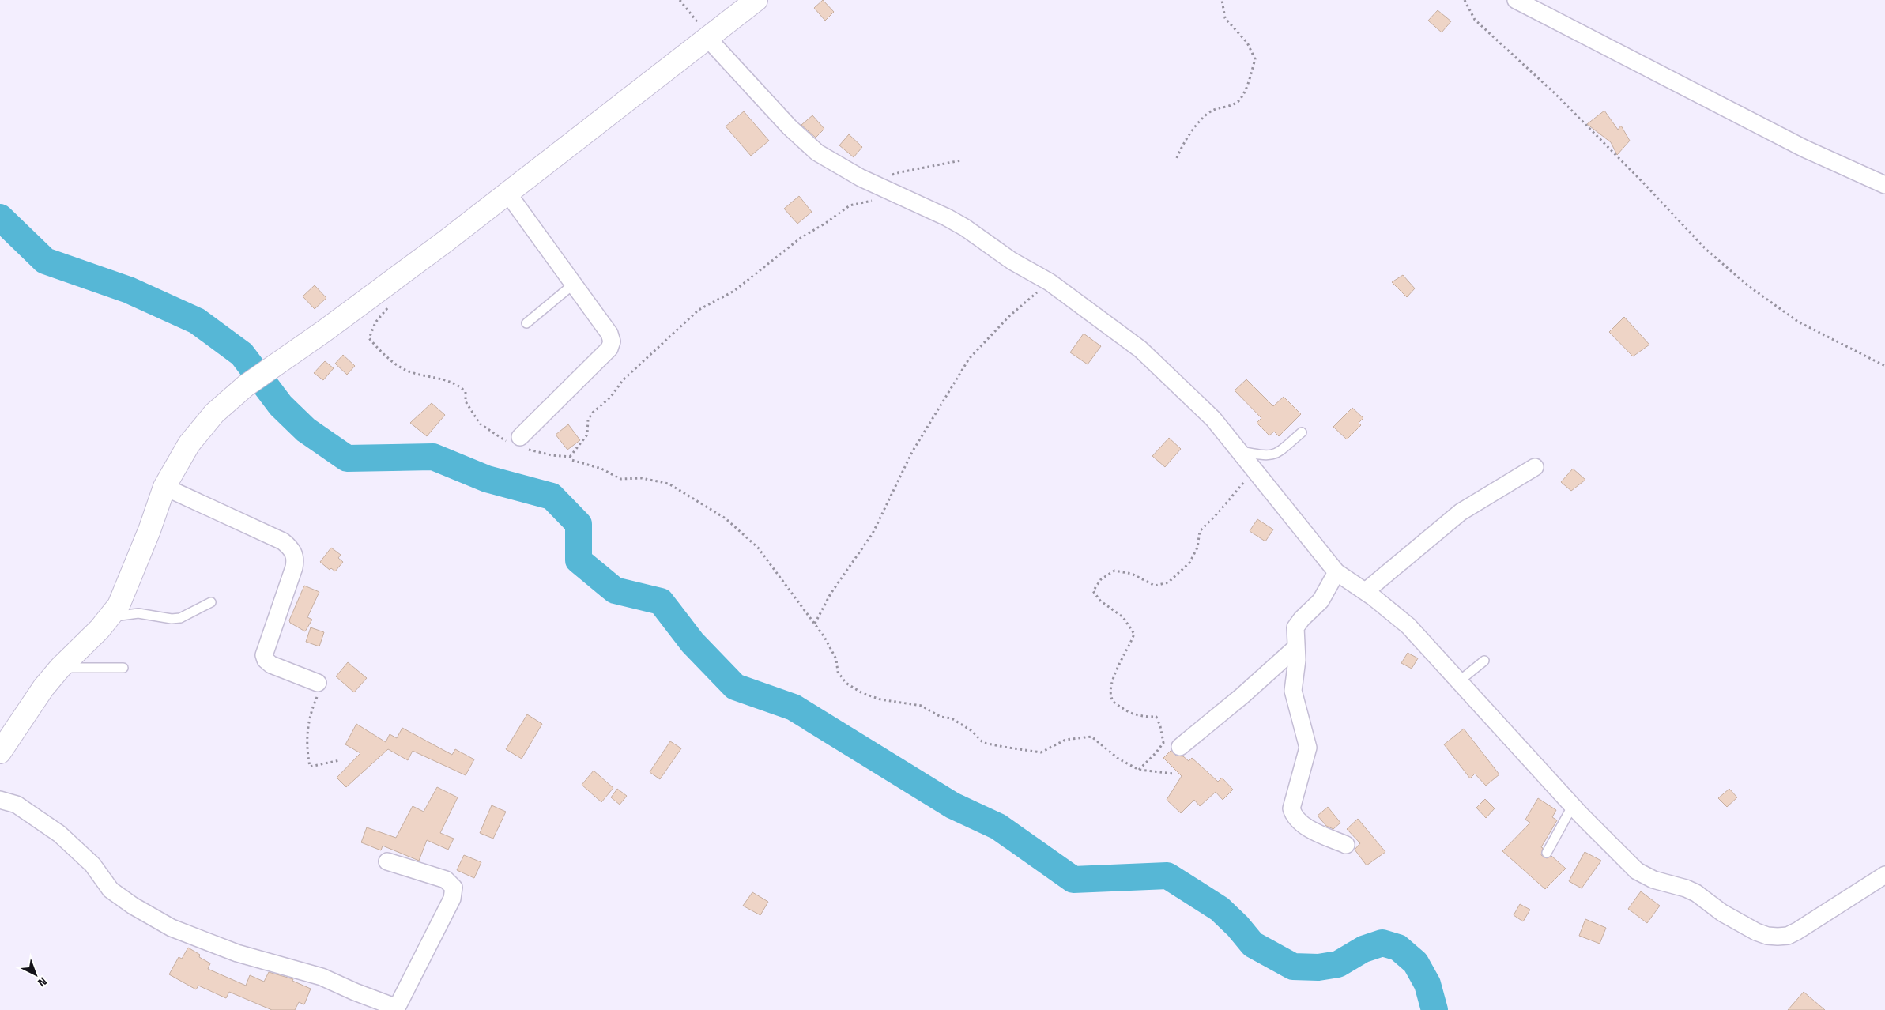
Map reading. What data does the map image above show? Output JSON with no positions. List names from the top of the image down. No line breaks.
{"north":"bottom right"}
